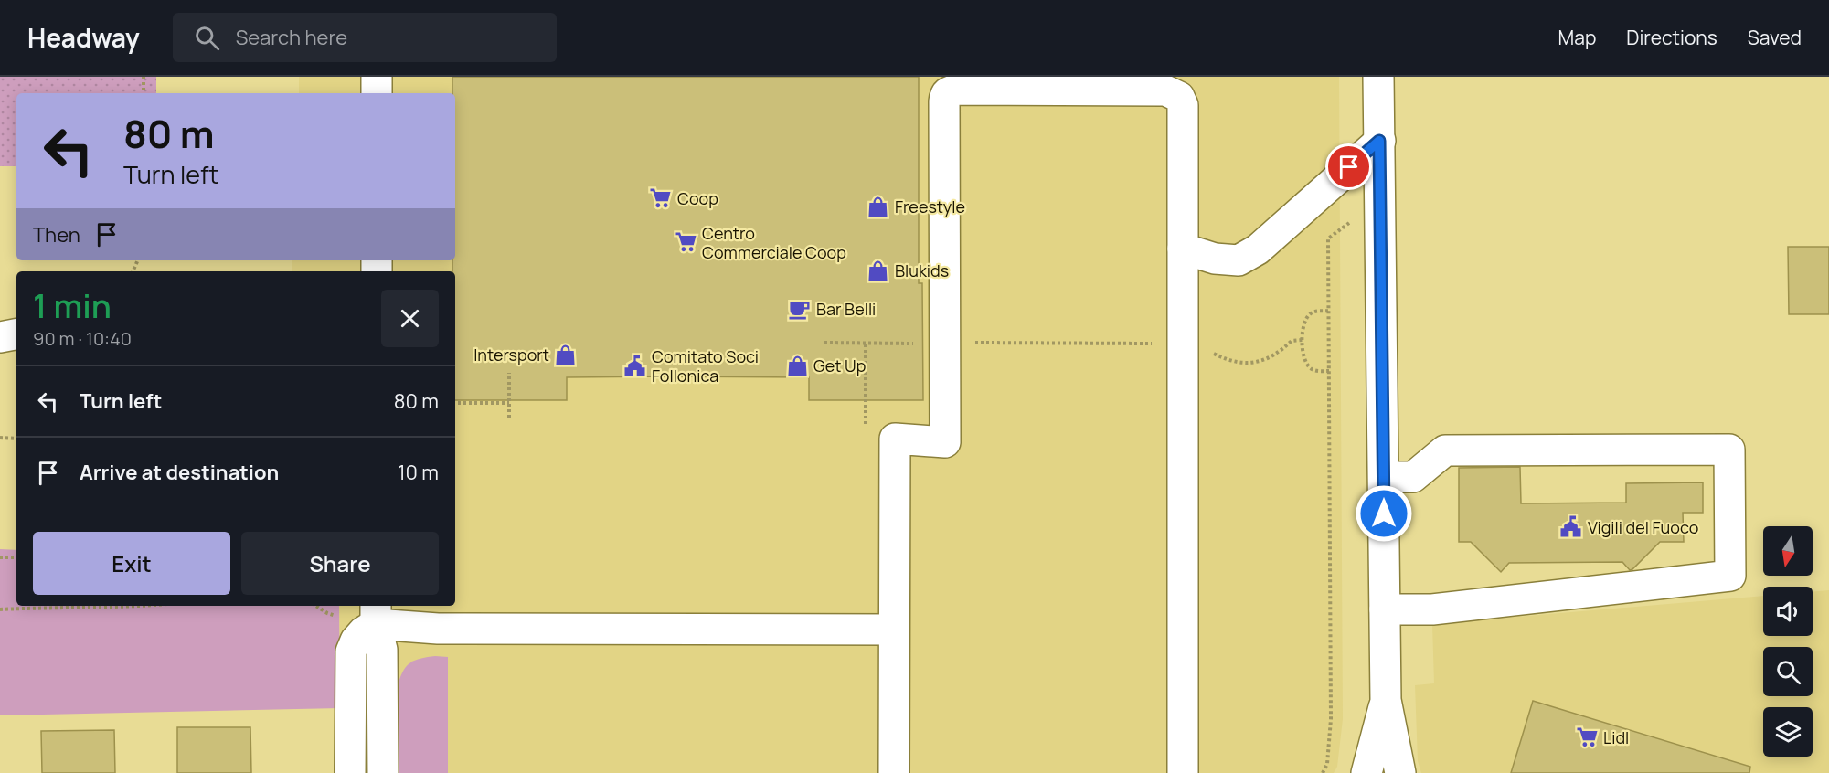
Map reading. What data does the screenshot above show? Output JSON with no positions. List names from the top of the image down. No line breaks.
{"places":{"supermarket":["Coop","Centro Commerciale Coop","Lidl"],"shop":["Freestyle","Blukids","Intersport","Get Up"],"cafe":["Bar Belli"],"public building":["Comitato Soci Follonica","Vigili del Fuoco"]},"north":"bottom","page":{"header":"Headway","search":"Search here","nav":["Map","Directions","Saved"],"turn":["80 m","Turn left"],"then":"Then","heading":["1 min","90 m · 10:40"],"list":[{"name":"Turn left","value":"80 m"},{"name":"Arrive at destination","value":"10 m"}],"buttons":["Exit","Share"]}}
